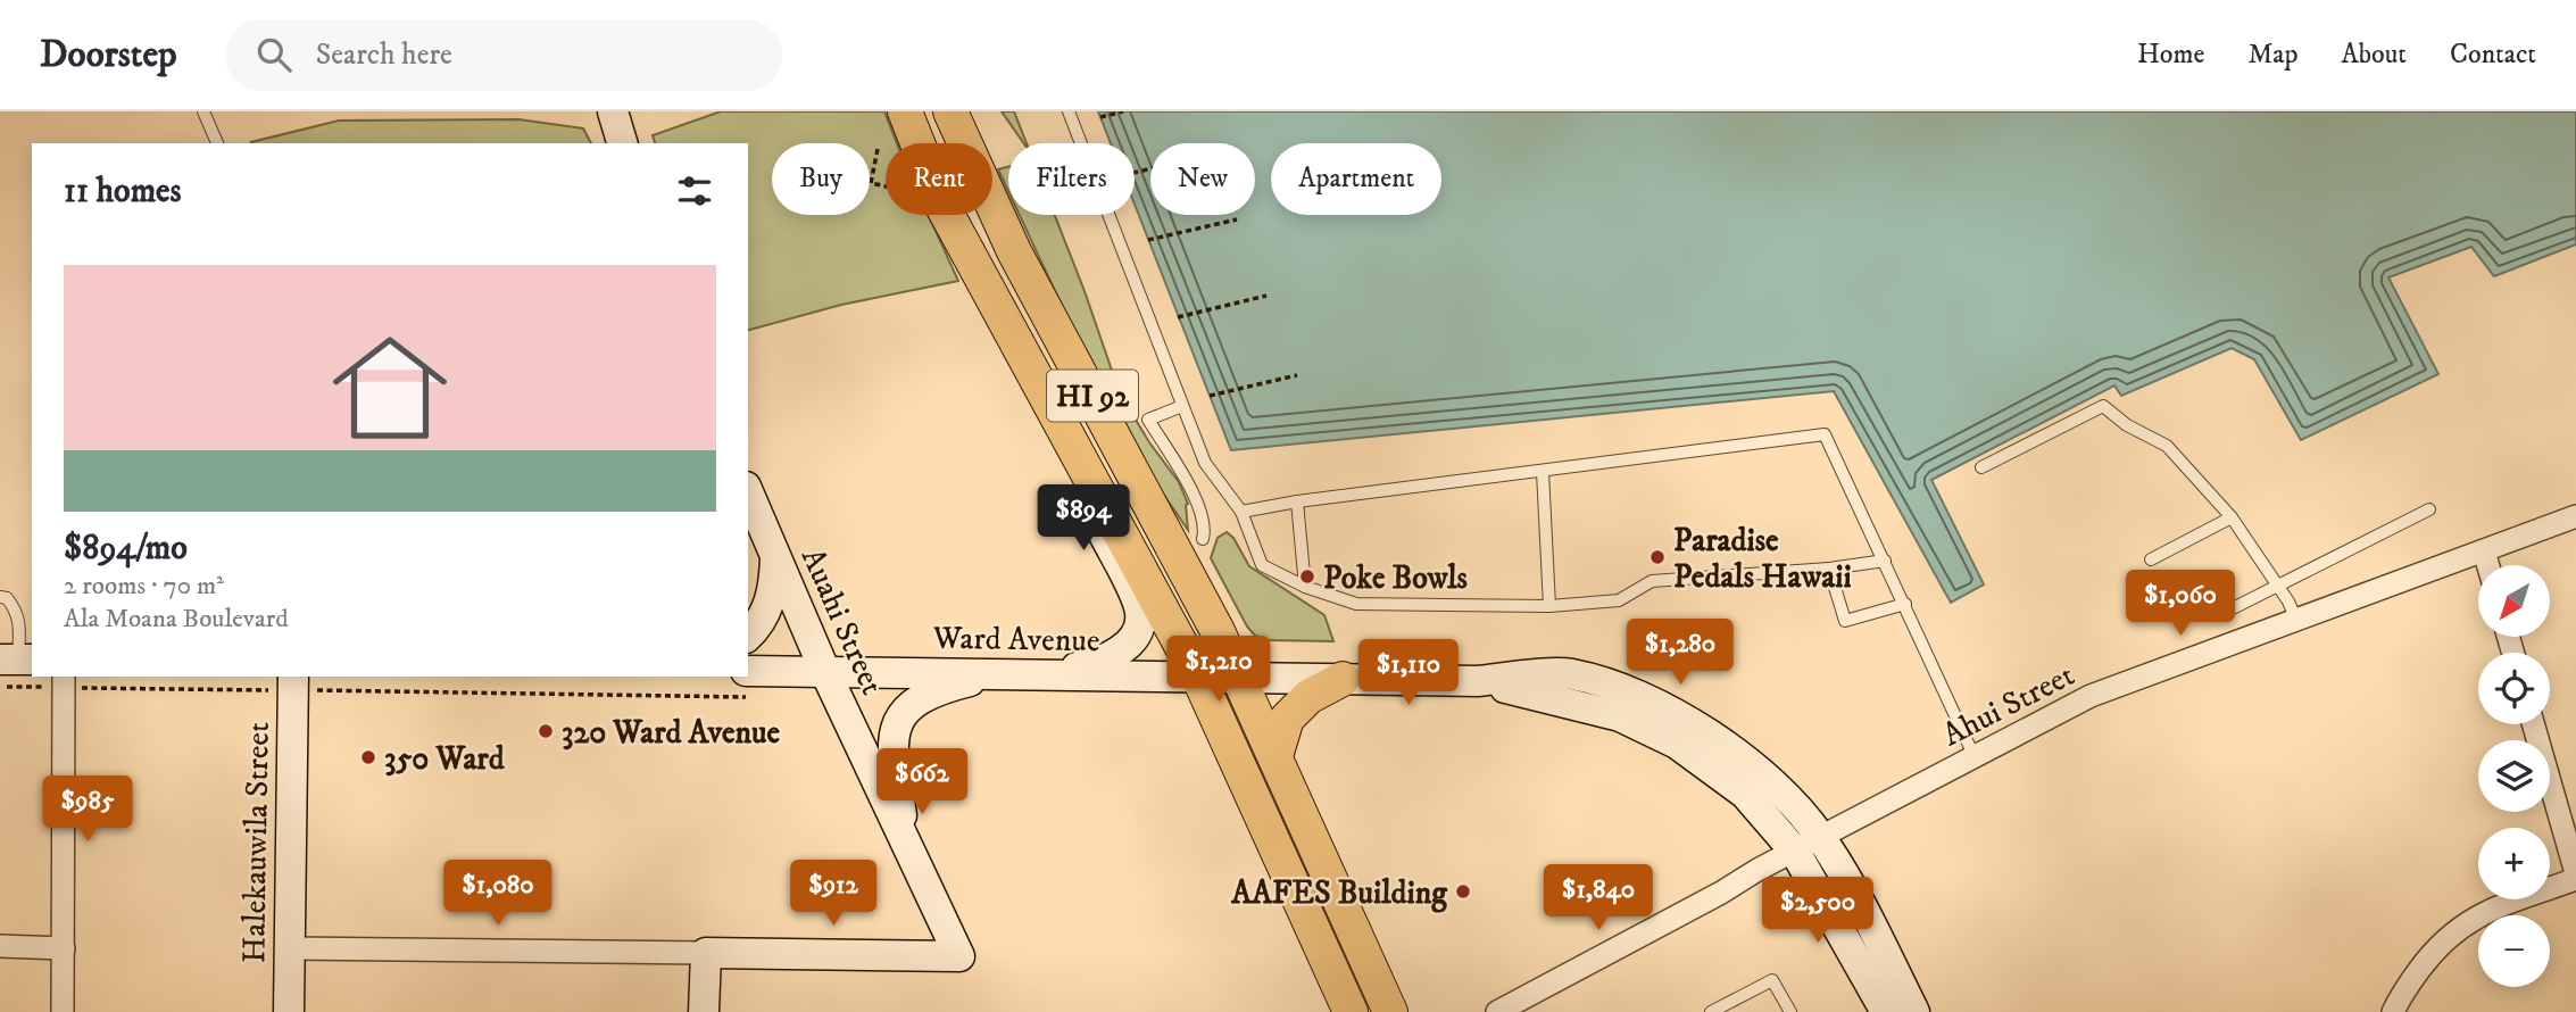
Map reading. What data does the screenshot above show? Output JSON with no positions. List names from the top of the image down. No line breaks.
{"streets":{"main road":["HI 92"],"street":["Auahi Street","Ward Avenue","Ahui Street","Halekauwila Street"]},"crossings":[["HI 92","Ward Avenue"],["Auahi Street","Ward Avenue"],["Ward Avenue","Ahui Street"]],"places":["Paradise Pedals Hawaii","Poke Bowls","320 Ward Avenue","350 Ward","AAFES Building"],"north":"bottom left","page":{"header":"Doorstep","search":"Search here","nav":["Home","Map","About","Contact"],"chip":["Buy","Rent","Filters","New","Apartment"],"heading":"11 homes","list":[{"name":"$894/mo","note":"2 rooms · 70 m² · Ala Moana Boulevard"}],"price":["$894","$1,060","$1,280","$1,210","$1,110","$662","$985","$1,080","$912","$1,840","$2,500"],"map_buttons":["+","−"]}}
